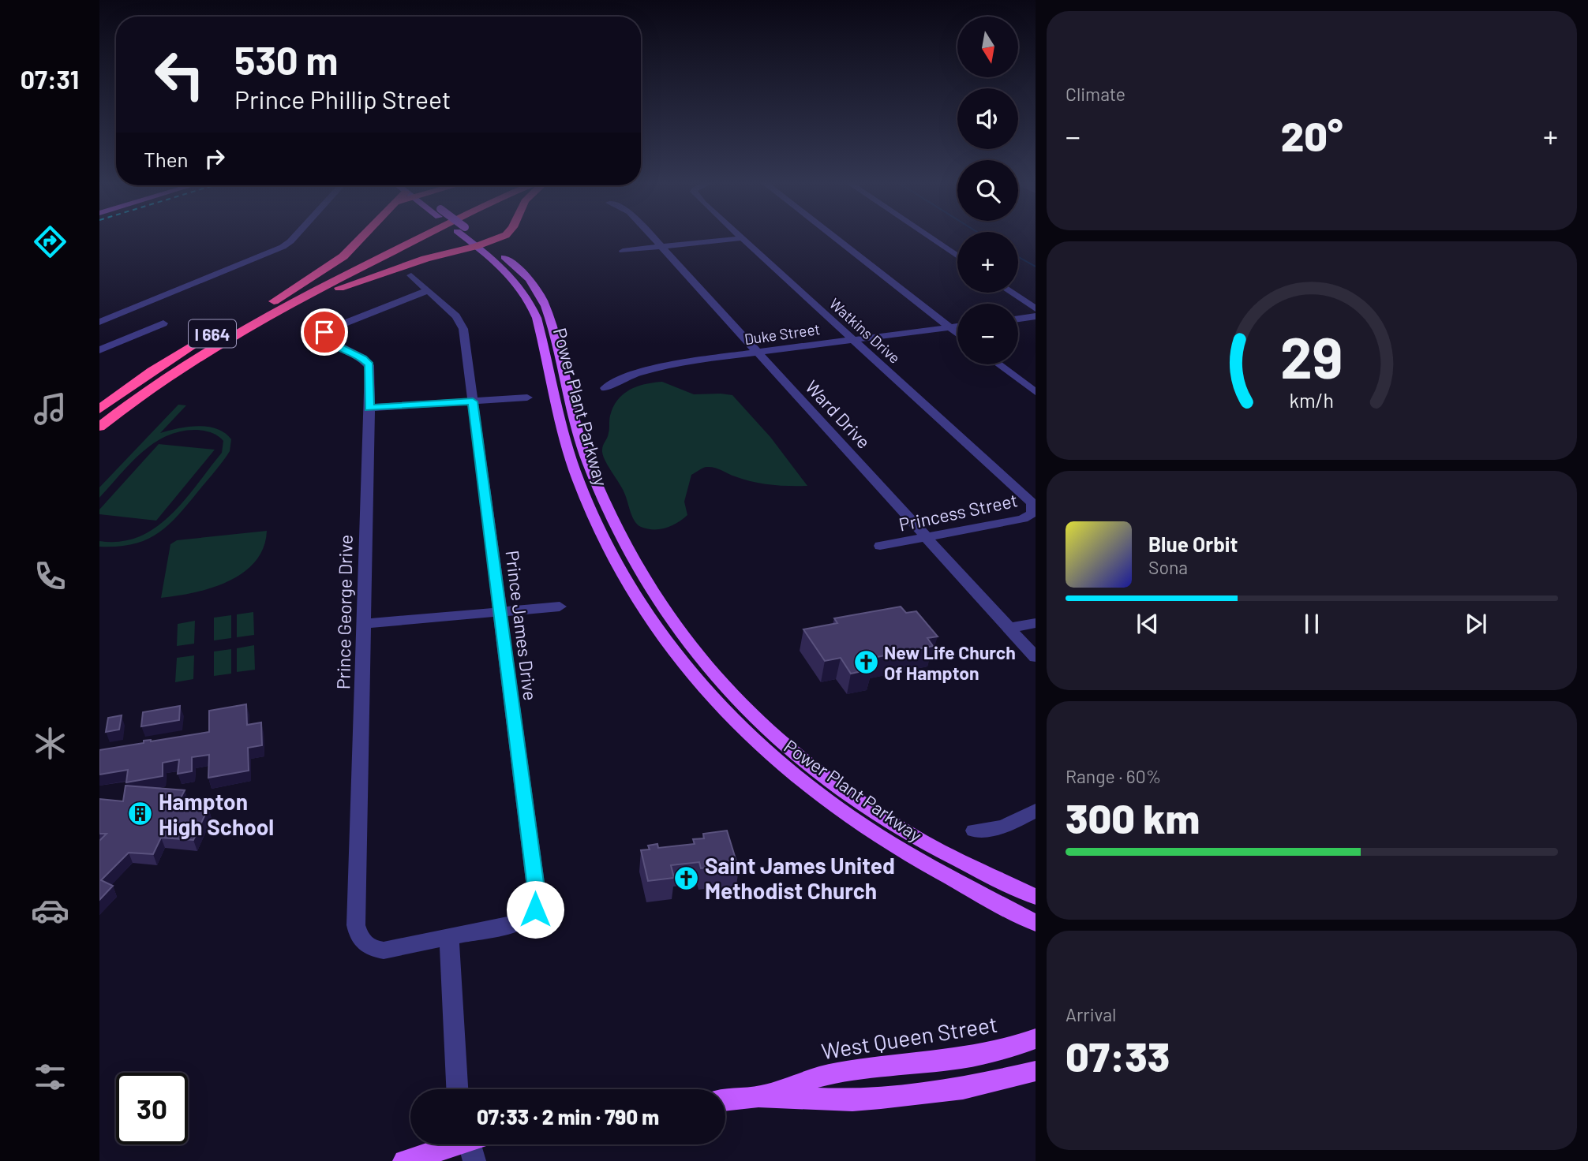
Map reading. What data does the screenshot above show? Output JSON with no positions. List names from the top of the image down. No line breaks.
{"streets":{"highway":["I 664"],"main road":["Power Plant Parkway","West Queen Street"],"street":["Watkins Drive","Duke Street","Ward Drive","Princess Street","Prince George Drive","Prince James Drive"]},"crossings":[["Watkins Drive","Duke Street"],["Watkins Drive","Princess Street"],["Duke Street","Ward Drive"],["Ward Drive","Princess Street"],["Prince George Drive","Prince James Drive"]],"places":{"church":["New Life Church Of Hampton","Saint James United Methodist Church"],"building":["Hampton High School"]},"north":"bottom","page":{"tabs":"07:31","tile":["Climate",["Range · 60%","300 km"],["Arrival","07:33"]],"map_buttons":["+","−"],"turn":["530 m","Prince Phillip Street"],"heat":["−","20°","+"],"then":"Then","song":["Blue Orbit","Sona"],"limit":"30","trip":"07:33 · 2 min · 790 m","gauge":["29","km/h"]}}
